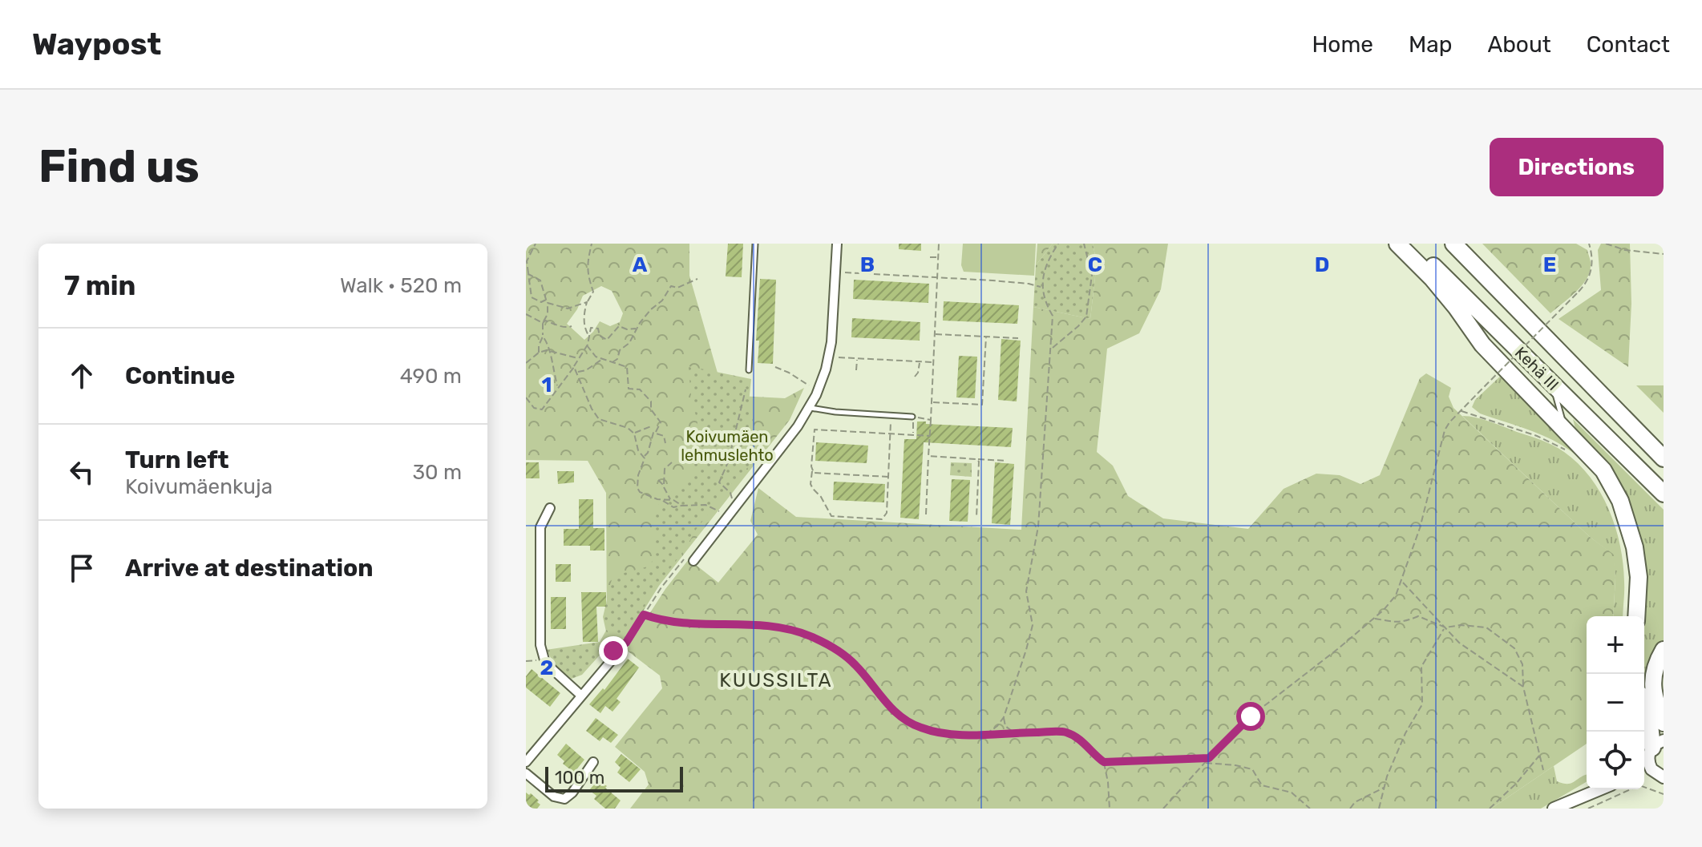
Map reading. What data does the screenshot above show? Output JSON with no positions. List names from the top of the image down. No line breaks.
{"streets":{"highway":["Kehä III"]},"districts":["KUUSSILTA"],"parks":["Koivumäen lehmuslehto"],"scale_bar":"100 m","page":{"header":"Waypost","nav":["Home","Map","About","Contact"],"buttons":"Directions","title":"Find us","heading":["7 min","Walk · 520 m"],"list":[["Continue","490 m"],["Turn left","Koivumäenkuja","30 m"],"Arrive at destination"],"map_buttons":["+","−"],"scale":"100 m"},"grid":{"columns":["A","B","C","D","E"],"rows":["1","2"]}}
